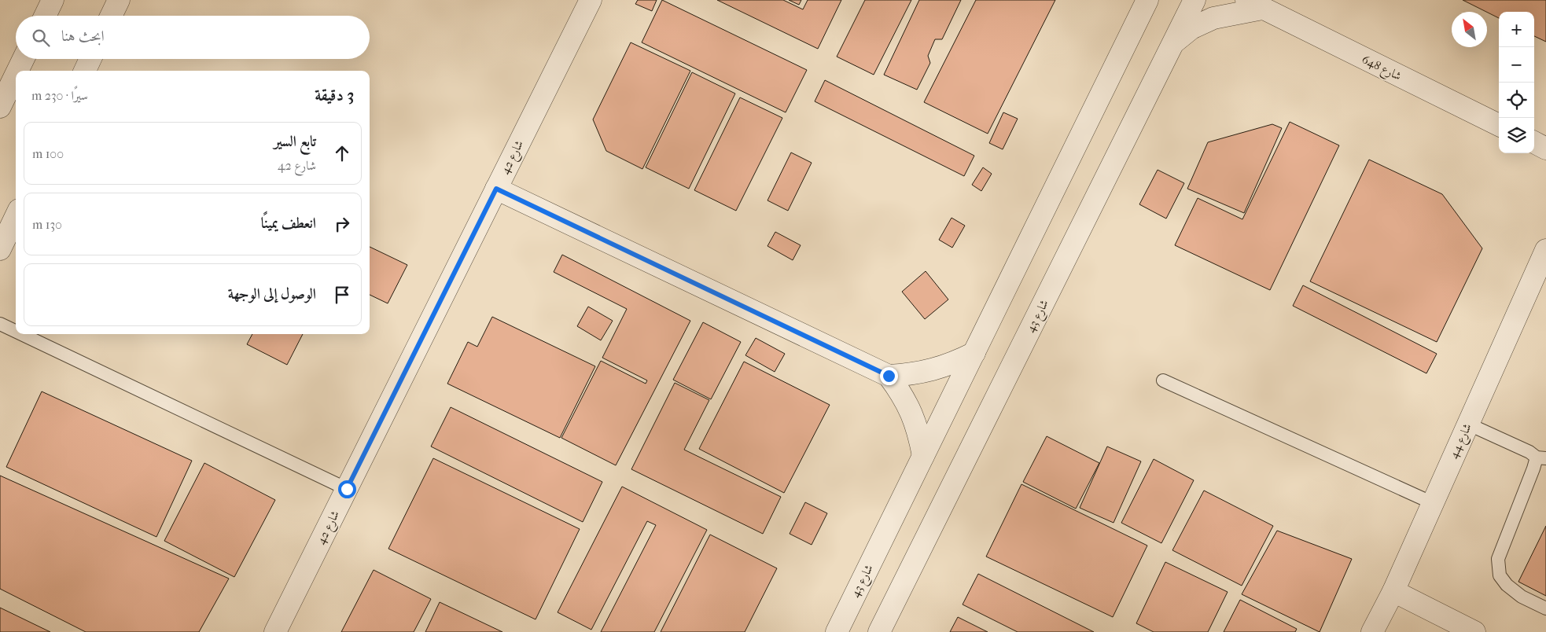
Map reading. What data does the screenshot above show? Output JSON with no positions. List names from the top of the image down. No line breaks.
{"streets":{"street":["شارع 648","شارع 42","شارع 43","شارع 44"]},"crossings":[["شارع 648","شارع 43"]],"north":"top left","page":{"map_buttons":["+","−"],"search":"ابحث هنا","heading":["3 دقيقة","سيرًا · 230 m"],"list":[["تابع السير","شارع 42","100 m"],["انعطف يمينًا","130 m"],"الوصول إلى الوجهة"]}}
